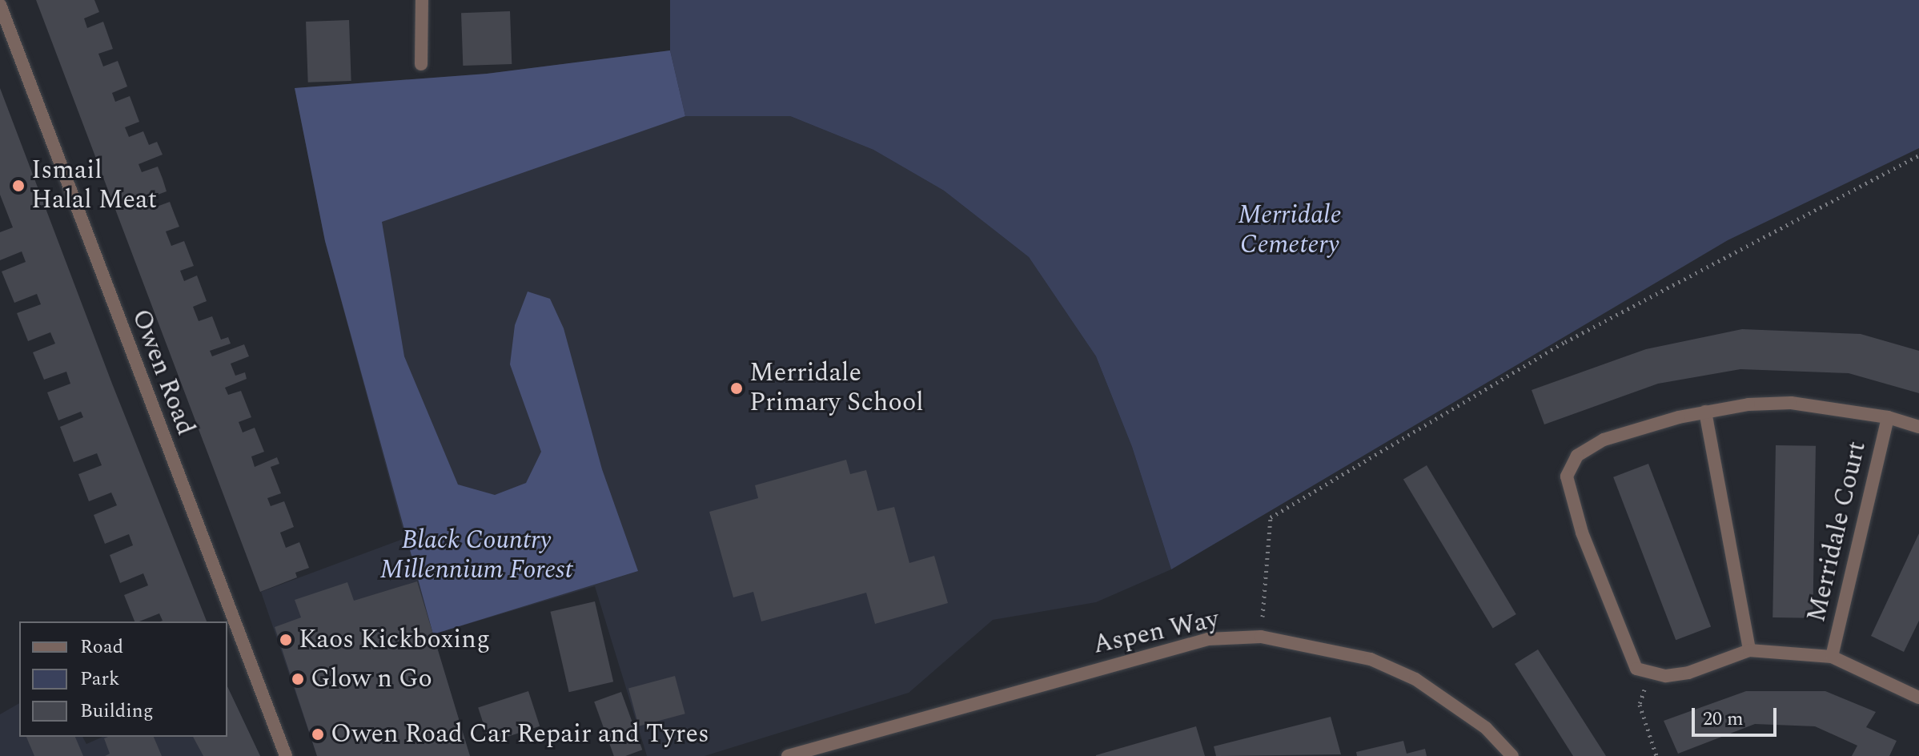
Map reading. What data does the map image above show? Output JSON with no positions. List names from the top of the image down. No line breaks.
{"streets":{"street":["Owen Road","Merridale Court","Aspen Way"]},"parks":["Merridale Cemetery","Black Country Millennium Forest"],"places":["Ismail Halal Meat","Merridale Primary School","Kaos Kickboxing","Glow n Go","Owen Road Car Repair and Tyres"],"legend":["Road","Park","Building"],"scale_bar":"20 m"}
